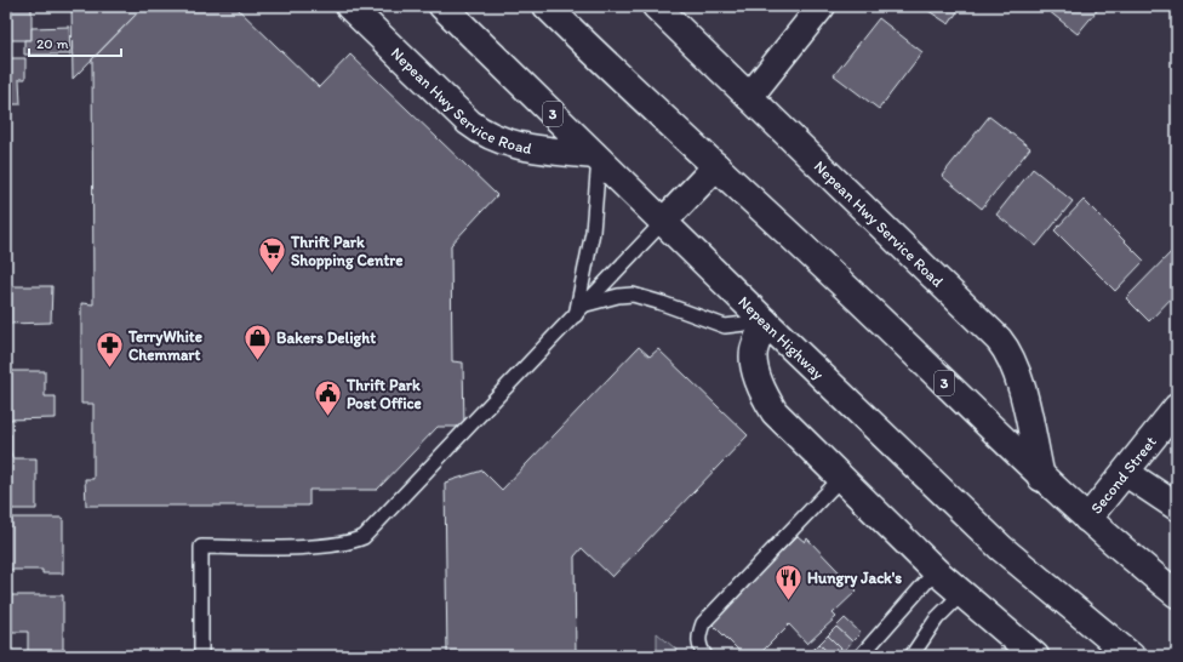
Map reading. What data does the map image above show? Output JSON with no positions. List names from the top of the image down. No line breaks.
{"streets":{"main road":["Nepean Hwy Service Road","3","Nepean Highway","Second Street"]},"crossings":[["Nepean Hwy Service Road","3"],["Nepean Hwy Service Road","Nepean Highway"],["3","Second Street"]],"places":{"supermarket":["Thrift Park Shopping Centre"],"shop":["Bakers Delight"],"pharmacy":["TerryWhite Chemmart"],"public building":["Thrift Park Post Office"],"restaurant":["Hungry Jack's"]},"scale_bar":"20 m"}
